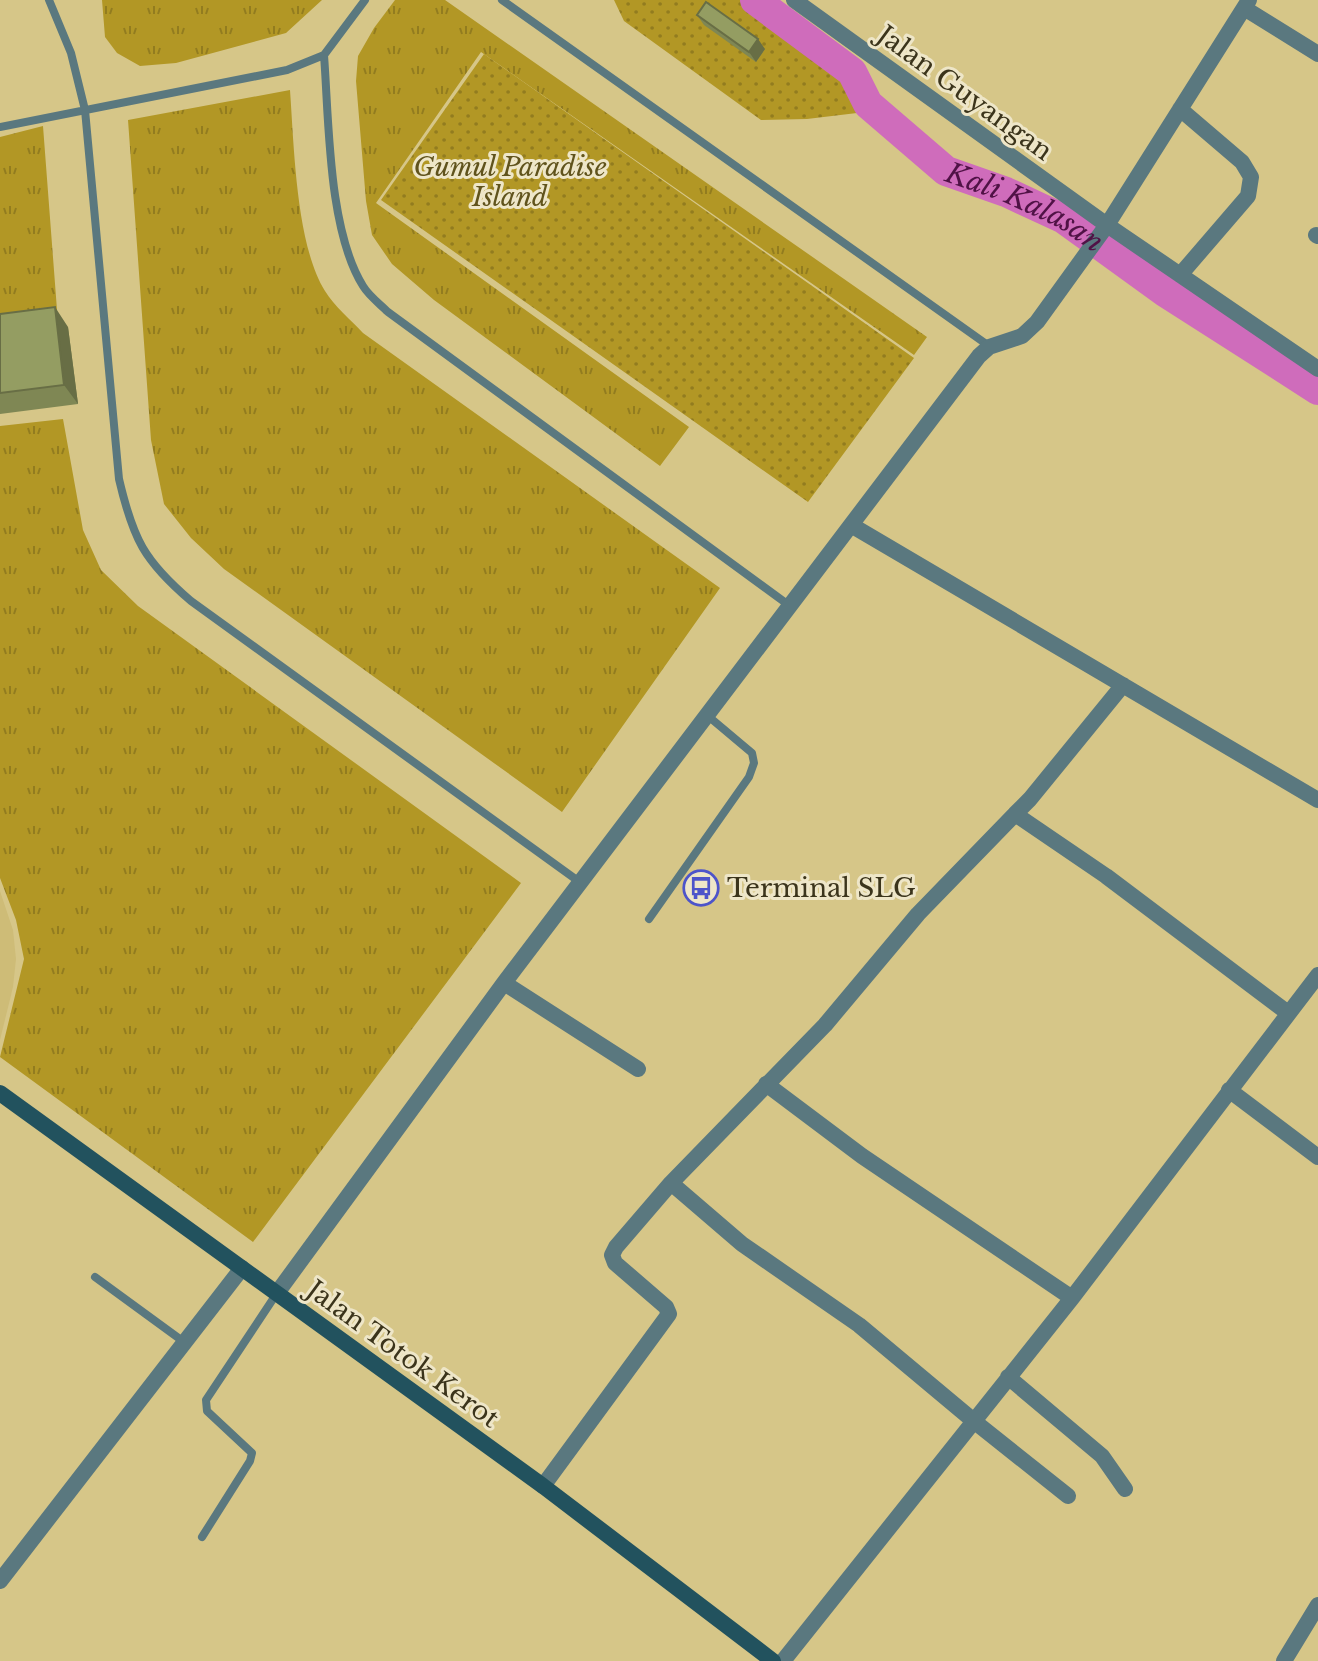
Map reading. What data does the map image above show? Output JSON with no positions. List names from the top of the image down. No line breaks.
{"streets":{"main road":["Jalan Totok Kerot"],"street":["Jalan Guyangan"]},"water":["Kali Kalasan"],"parks":["Gumul Paradise Island"],"places":{"bus stop":["Terminal SLG"]}}
